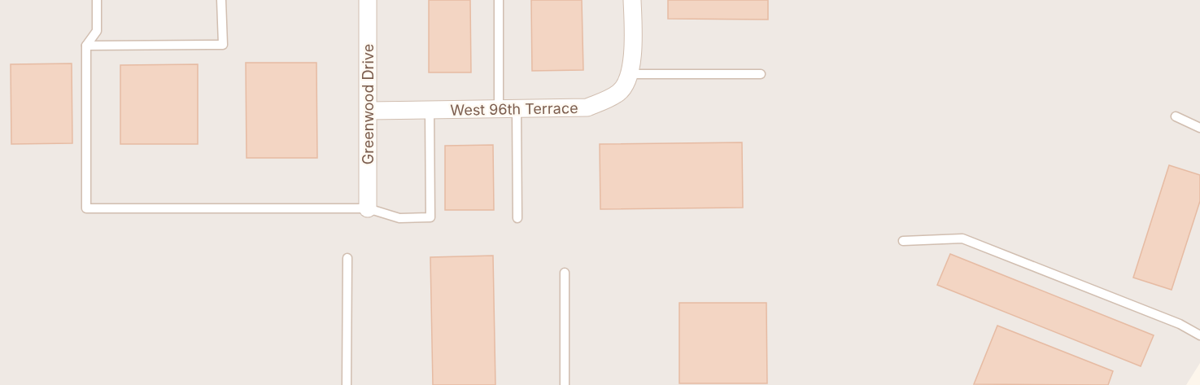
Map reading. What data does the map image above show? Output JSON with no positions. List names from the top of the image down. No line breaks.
{"streets":{"street":["Greenwood Drive","West 96th Terrace"]},"crossings":[["Greenwood Drive","West 96th Terrace"]]}
